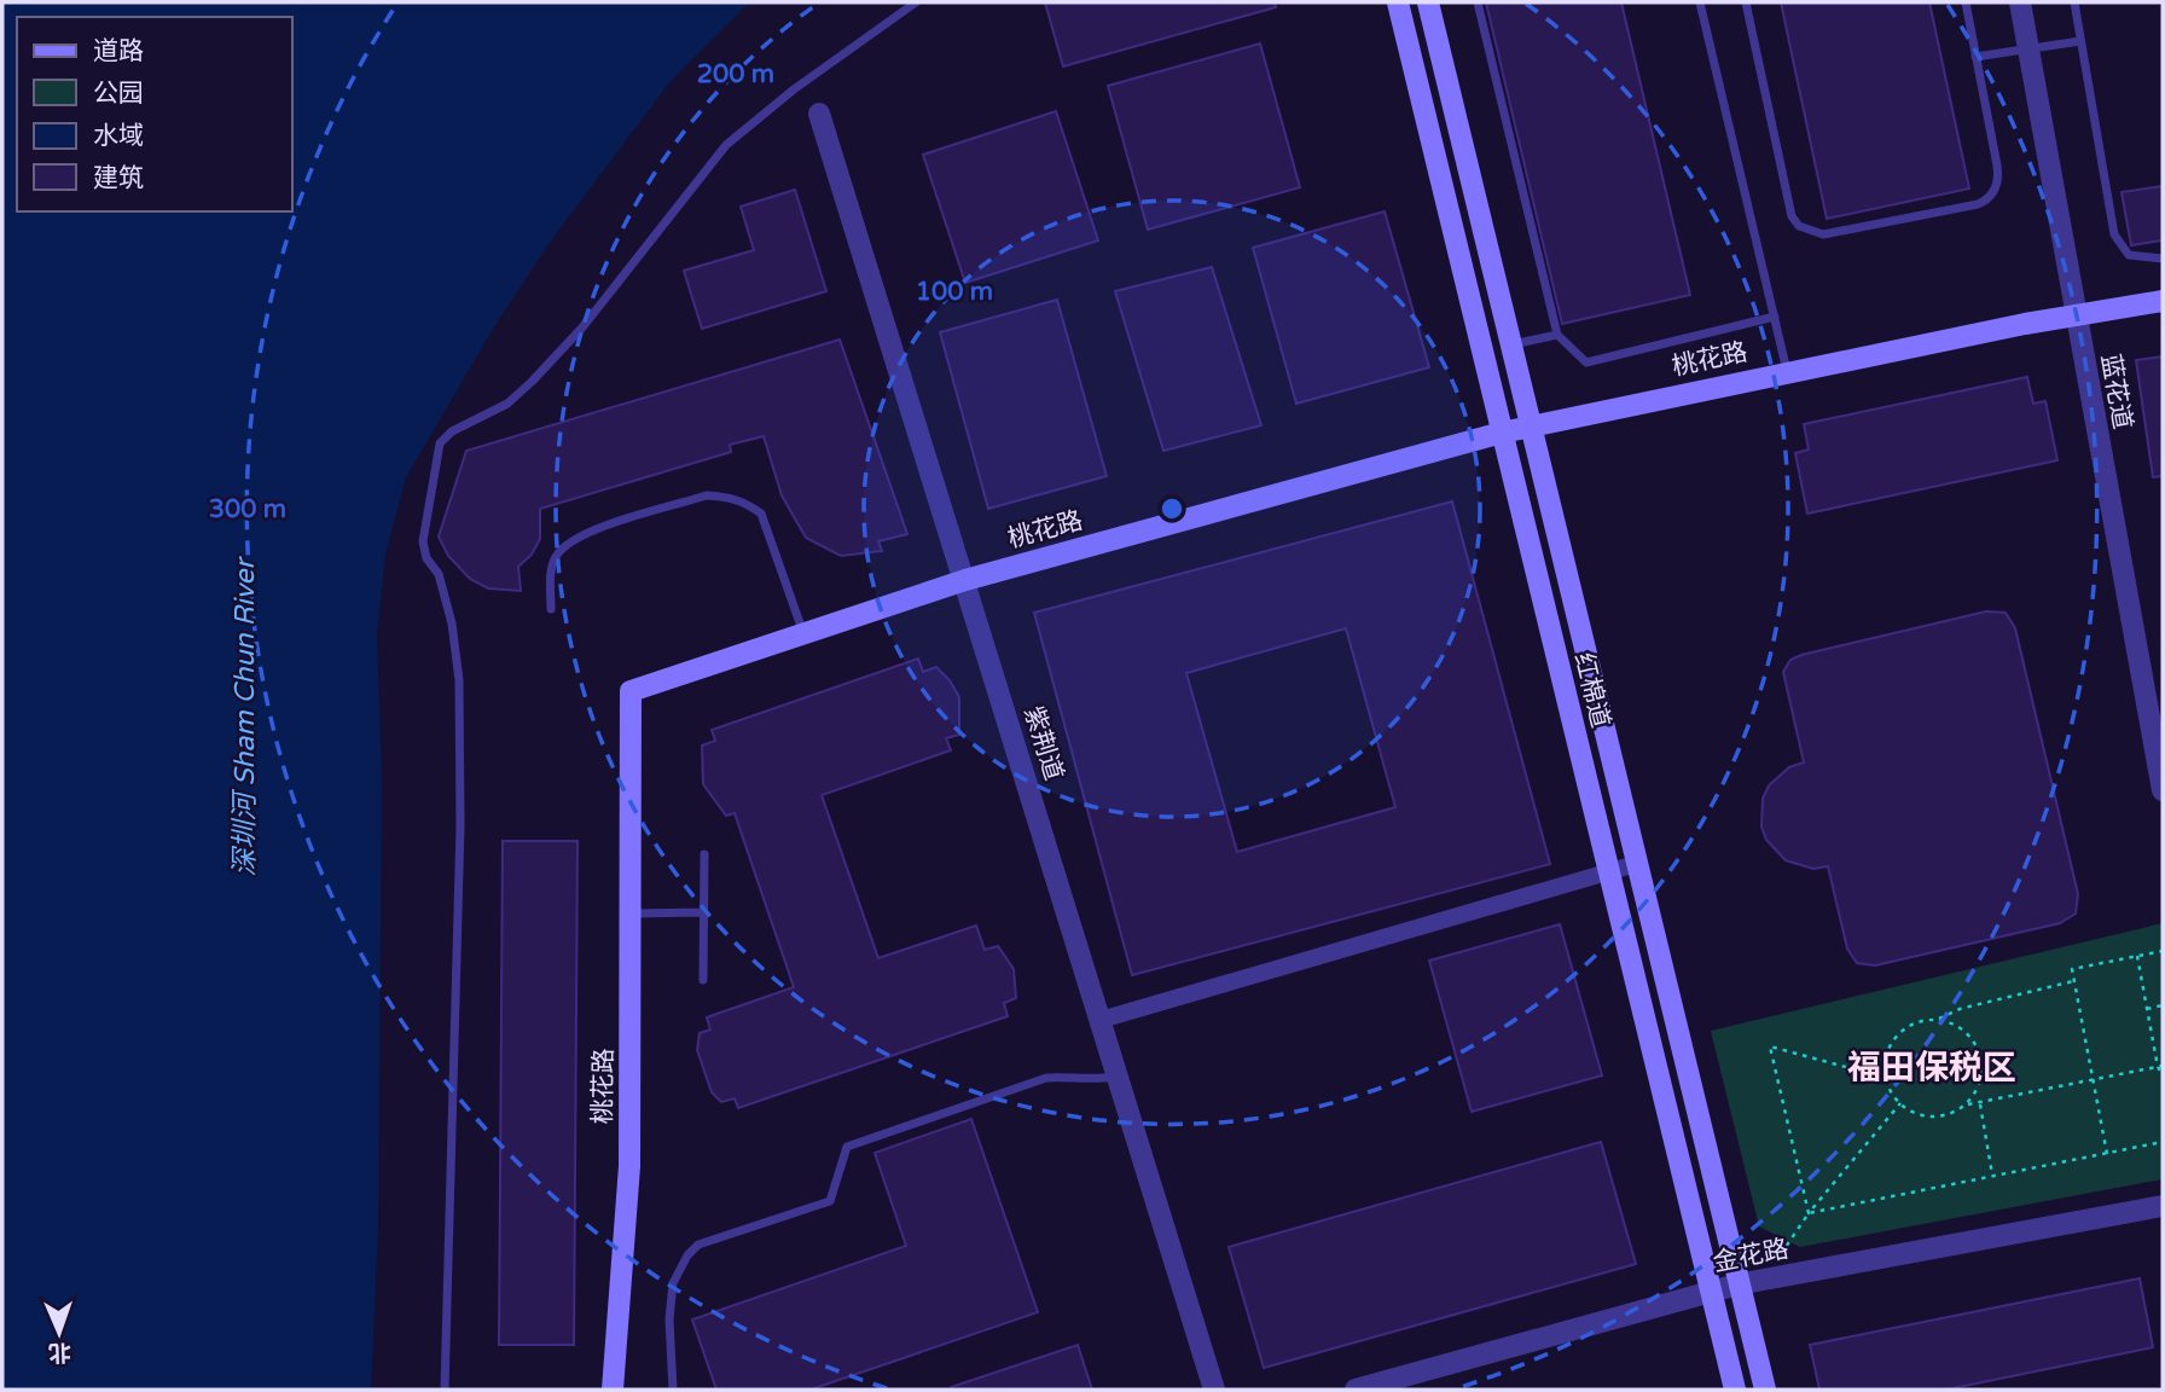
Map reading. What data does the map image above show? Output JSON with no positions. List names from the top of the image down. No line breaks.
{"streets":{"main road":["桃花路","红棉道"],"street":["蓝花道","紫荆道","金花路"]},"crossings":[["桃花路","蓝花道"],["桃花路","红棉道"],["桃花路","紫荆道"],["红棉道","金花路"]],"districts":["福田保税区"],"water":["深圳河 Sham Chun River"],"legend":["道路","公园","水域","建筑"],"north":"bottom","rings":["200 m","100 m","300 m"]}
